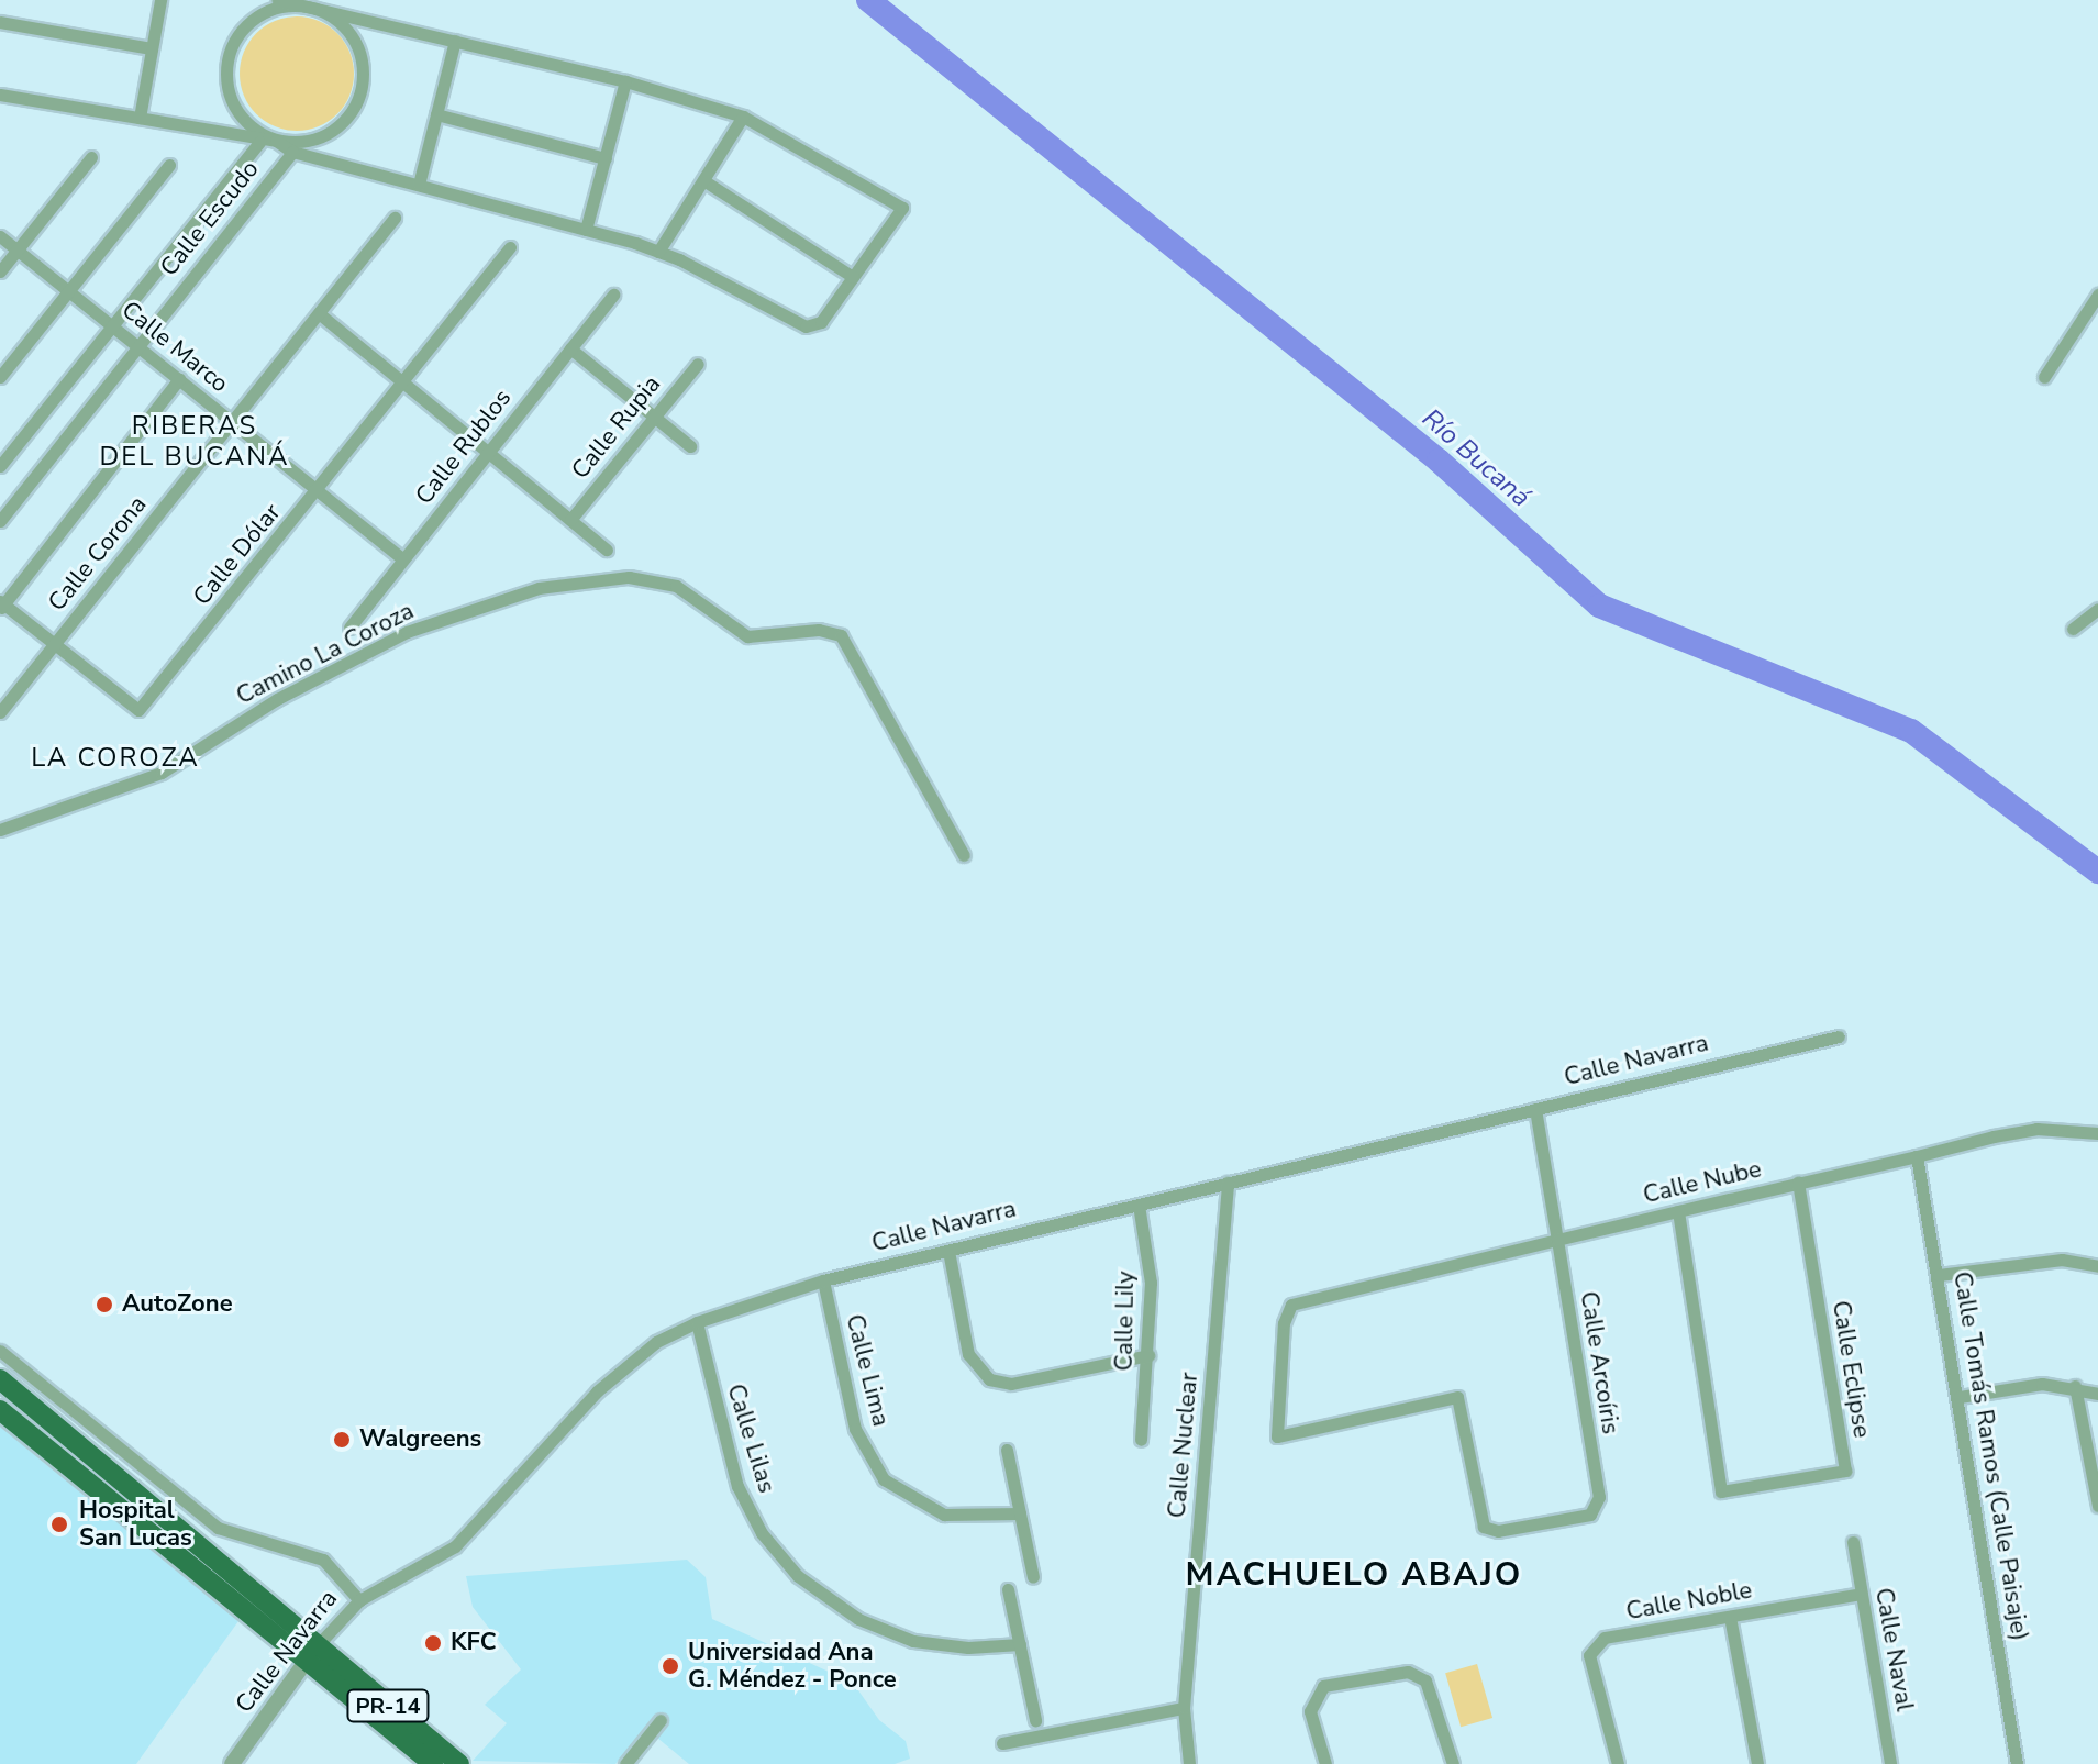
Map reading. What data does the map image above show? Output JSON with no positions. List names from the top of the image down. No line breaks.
{"streets":{"main road":["PR-14"],"street":["Calle Escudo","Calle Marco","Calle Rupia","Calle Rublos","Calle Corona","Calle Dólar","Camino La Coroza","Calle Navarra","Calle Nube","Calle Lily","Calle Arcoíris","Calle Eclipse","Calle Lima","Calle Lilas","Calle Nuclear","Calle Tomás Ramos (Calle Paisaje)","Calle Noble","Calle Naval"]},"crossings":[["Calle Escudo","Calle Marco"],["Calle Marco","Calle Rublos"],["Calle Marco","Calle Corona"],["Calle Marco","Calle Dólar"],["Calle Corona","Calle Dólar"],["Calle Navarra","Calle Lily"],["Calle Navarra","Calle Arcoíris"],["Calle Navarra","Calle Lima"],["Calle Navarra","Calle Lilas"],["Calle Navarra","Calle Nuclear"],["Calle Navarra","PR-14"],["Calle Nube","Calle Arcoíris"],["Calle Nube","Calle Eclipse"],["Calle Nube","Calle Tomás Ramos (Calle Paisaje)"],["Calle Noble","Calle Naval"]],"districts":["RIBERAS DEL BUCANÁ","LA COROZA","MACHUELO ABAJO"],"water":["Río Bucaná"],"places":["AutoZone","Walgreens","Hospital San Lucas","KFC","Universidad Ana G. Méndez - Ponce"]}
